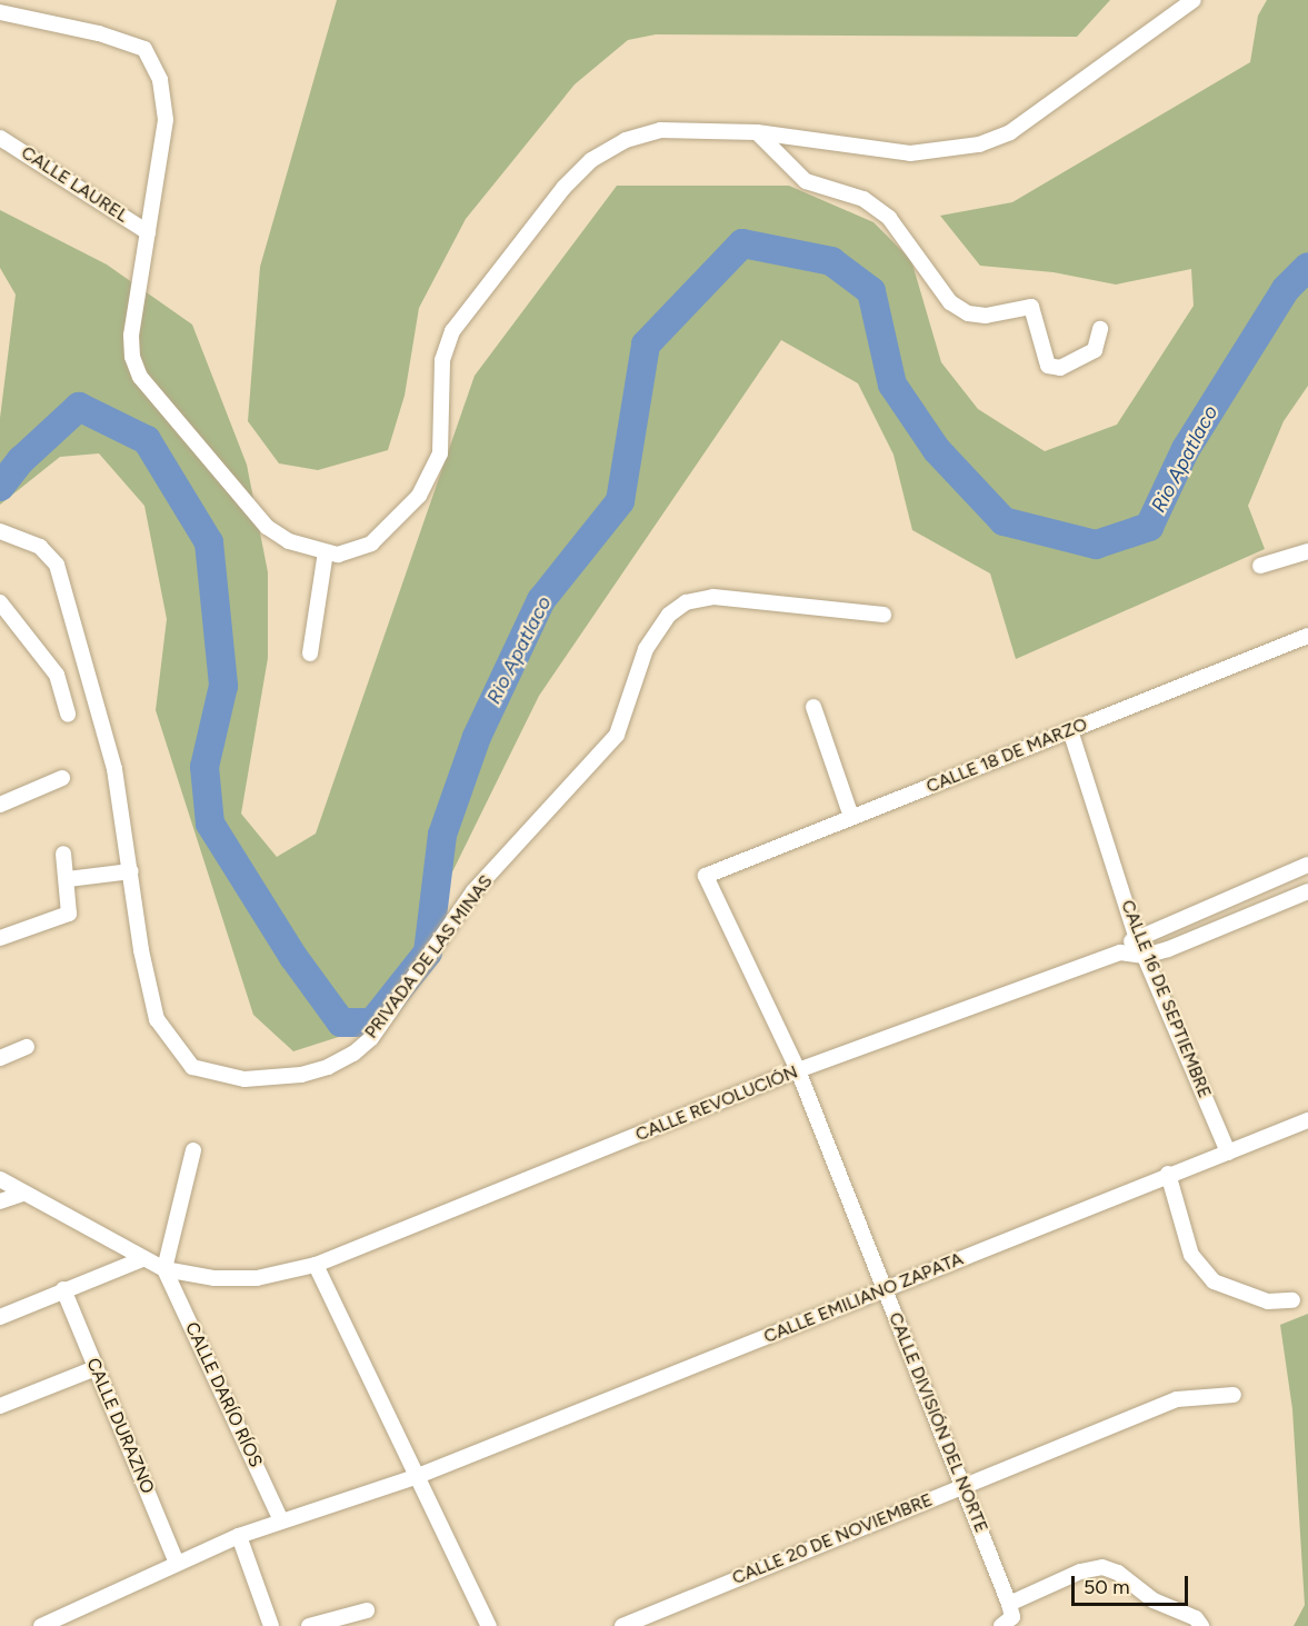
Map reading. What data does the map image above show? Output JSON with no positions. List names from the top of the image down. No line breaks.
{"streets":{"street":["CALLE LAUREL","CALLE 18 DE MARZO","PRIVADA DE LAS MINAS","CALLE 16 DE SEPTIEMBRE","CALLE REVOLUCIÓN","CALLE EMILIANO ZAPATA","CALLE DARÍO RÍOS","CALLE DIVISIÓN DEL NORTE","CALLE DURAZNO","CALLE 20 DE NOVIEMBRE"]},"crossings":[["CALLE 18 DE MARZO","CALLE 16 DE SEPTIEMBRE"],["CALLE 18 DE MARZO","CALLE DIVISIÓN DEL NORTE"],["CALLE 16 DE SEPTIEMBRE","CALLE REVOLUCIÓN"],["CALLE 16 DE SEPTIEMBRE","CALLE EMILIANO ZAPATA"],["CALLE REVOLUCIÓN","CALLE DARÍO RÍOS"],["CALLE REVOLUCIÓN","CALLE DIVISIÓN DEL NORTE"],["CALLE EMILIANO ZAPATA","CALLE DARÍO RÍOS"],["CALLE EMILIANO ZAPATA","CALLE DIVISIÓN DEL NORTE"],["CALLE EMILIANO ZAPATA","CALLE DURAZNO"],["CALLE DIVISIÓN DEL NORTE","CALLE 20 DE NOVIEMBRE"]],"water":["Rio Apatlaco"],"scale_bar":"50 m"}
